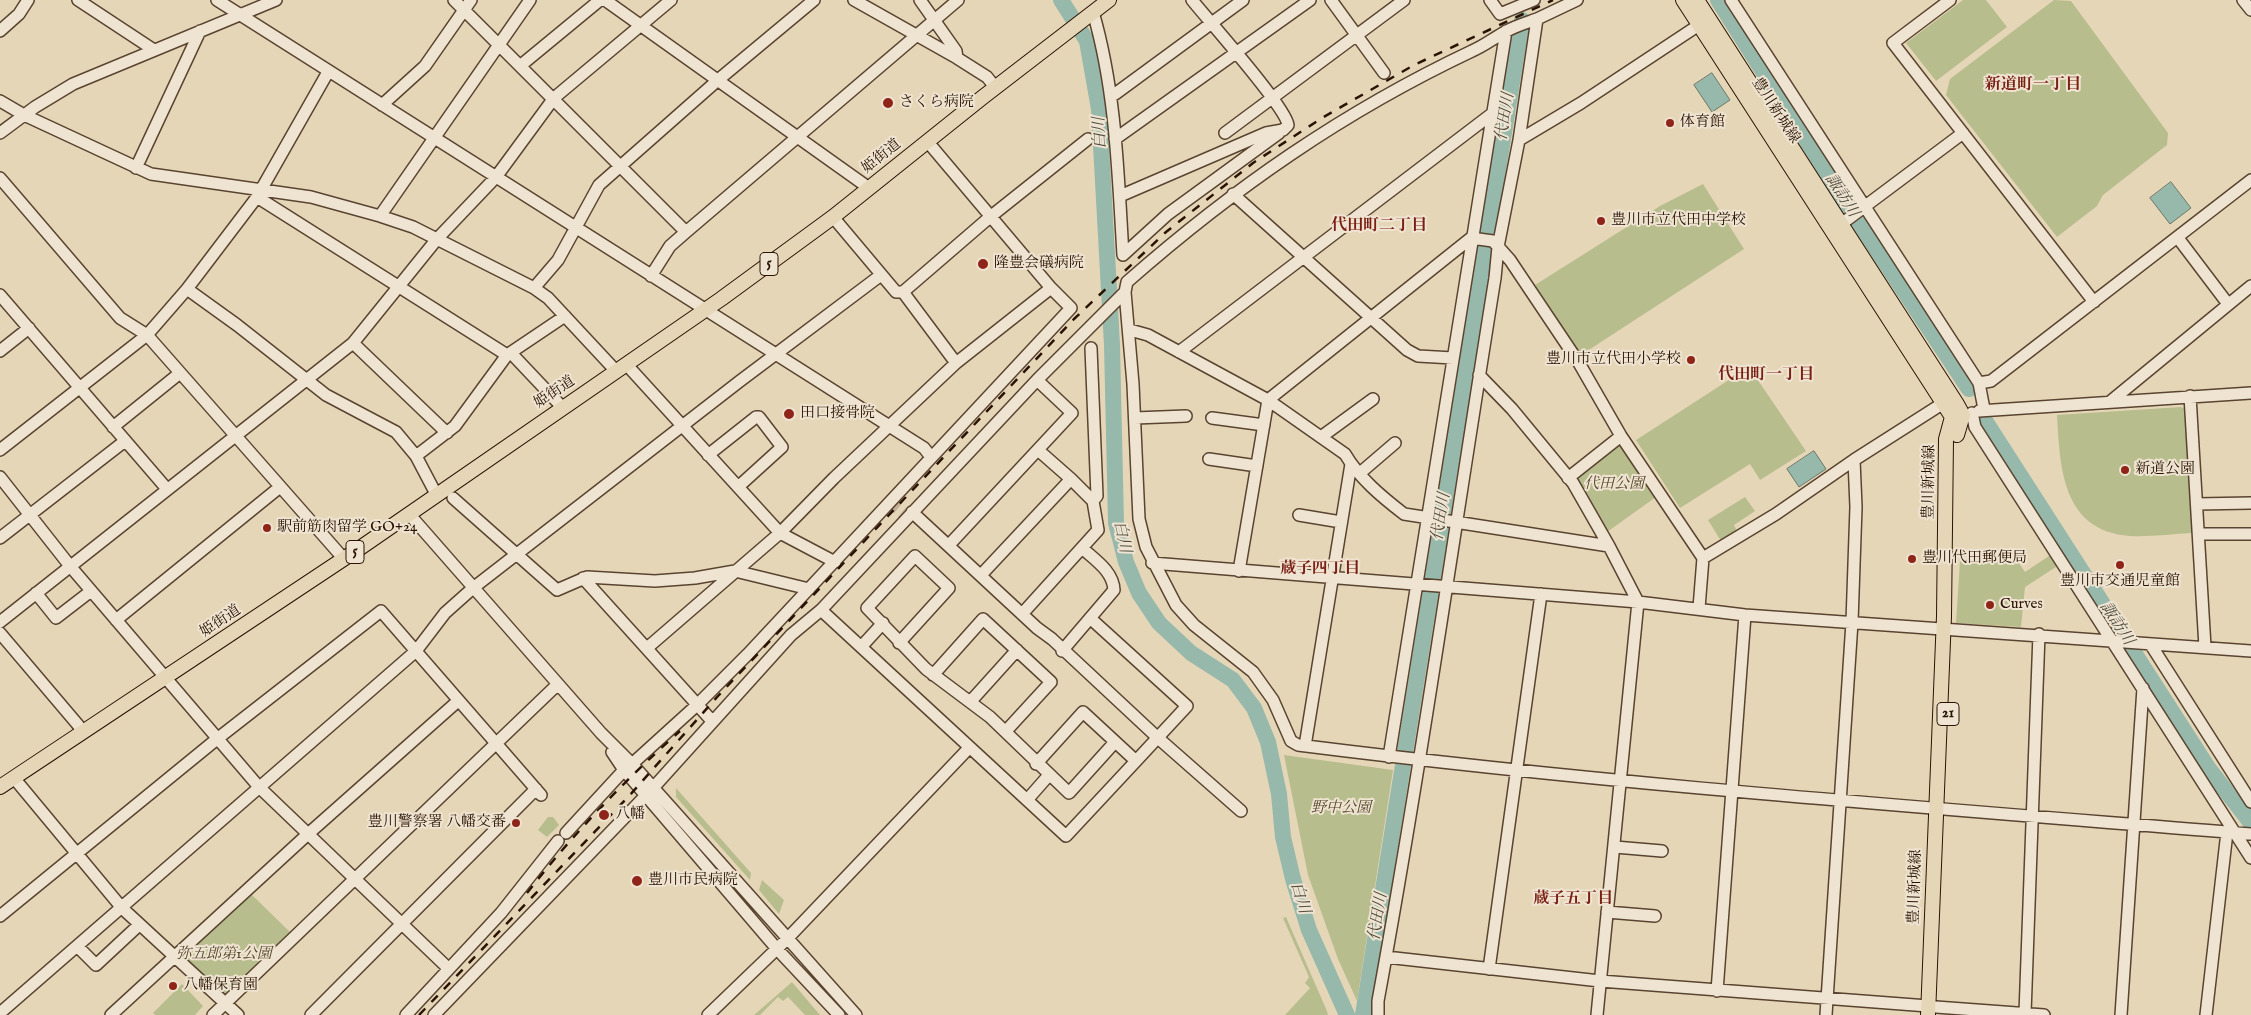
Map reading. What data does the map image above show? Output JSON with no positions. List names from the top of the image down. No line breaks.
{"streets":{"main road":["豊川新城線","姫街道","5","21"]},"districts":["新道町一丁目","代田町二丁目","代田町一丁目","蔵子四丁目","蔵子五丁目"],"water":["代田川","白川","諏訪川"],"parks":["代田公園","野中公園","弥五郎第1公園"],"places":["さくら病院","体育館","豊川市立代田中学校","隆豊会礒病院","豊川市立代田小学校","田口接骨院","新道公園","駅前筋肉留学 GO+24","豊川代田郵便局","豊川市交通児童館","Curves","八幡","豊川警察署 八幡交番","豊川市民病院","八幡保育園"]}
